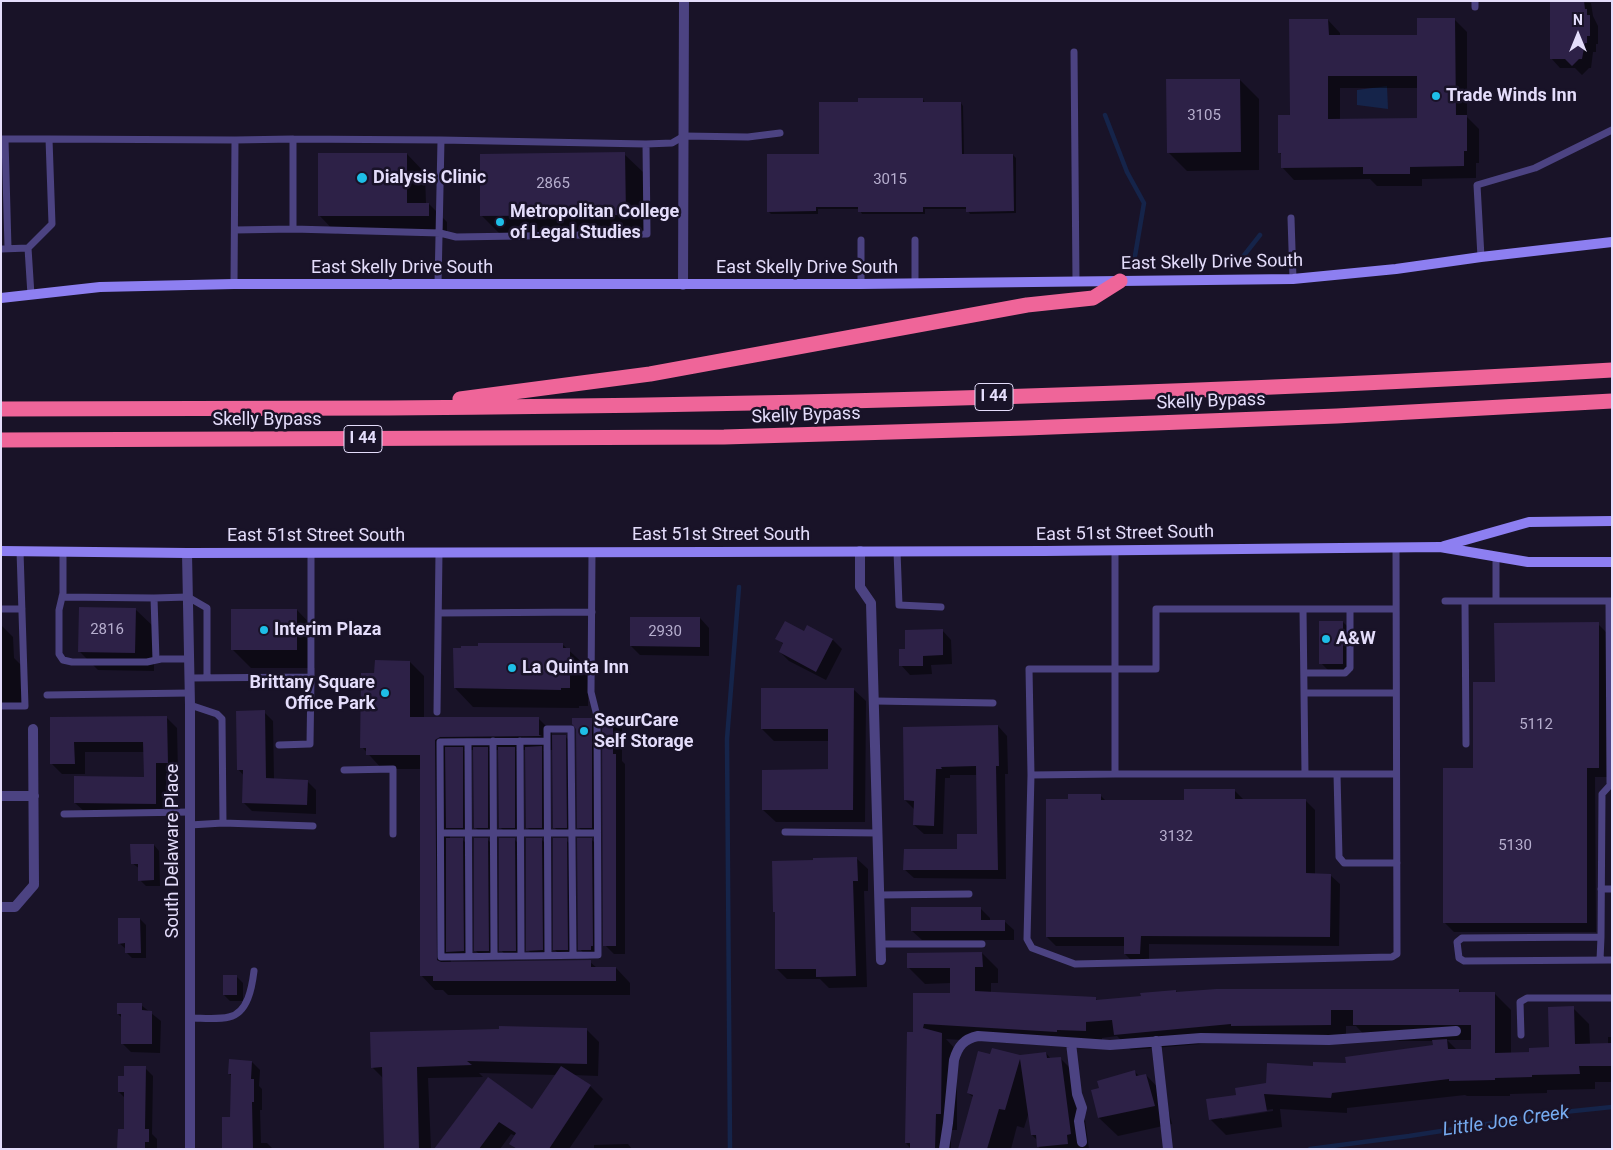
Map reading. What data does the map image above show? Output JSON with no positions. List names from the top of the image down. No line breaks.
{"streets":{"highway":["I 44","Skelly Bypass"],"main road":["East Skelly Drive South","East 51st Street South"],"street":["South Delaware Place"]},"crossings":[["East 51st Street South","South Delaware Place"]],"water":["Little Joe Creek"],"places":["Trade Winds Inn","Dialysis Clinic","Metropolitan College of Legal Studies","Interim Plaza","A&W","La Quinta Inn","Brittany Square Office Park","SecurCare Self Storage"],"house_numbers":["3105","3015","2865","2816","2930","5112","3132","5130"],"north":"top"}
